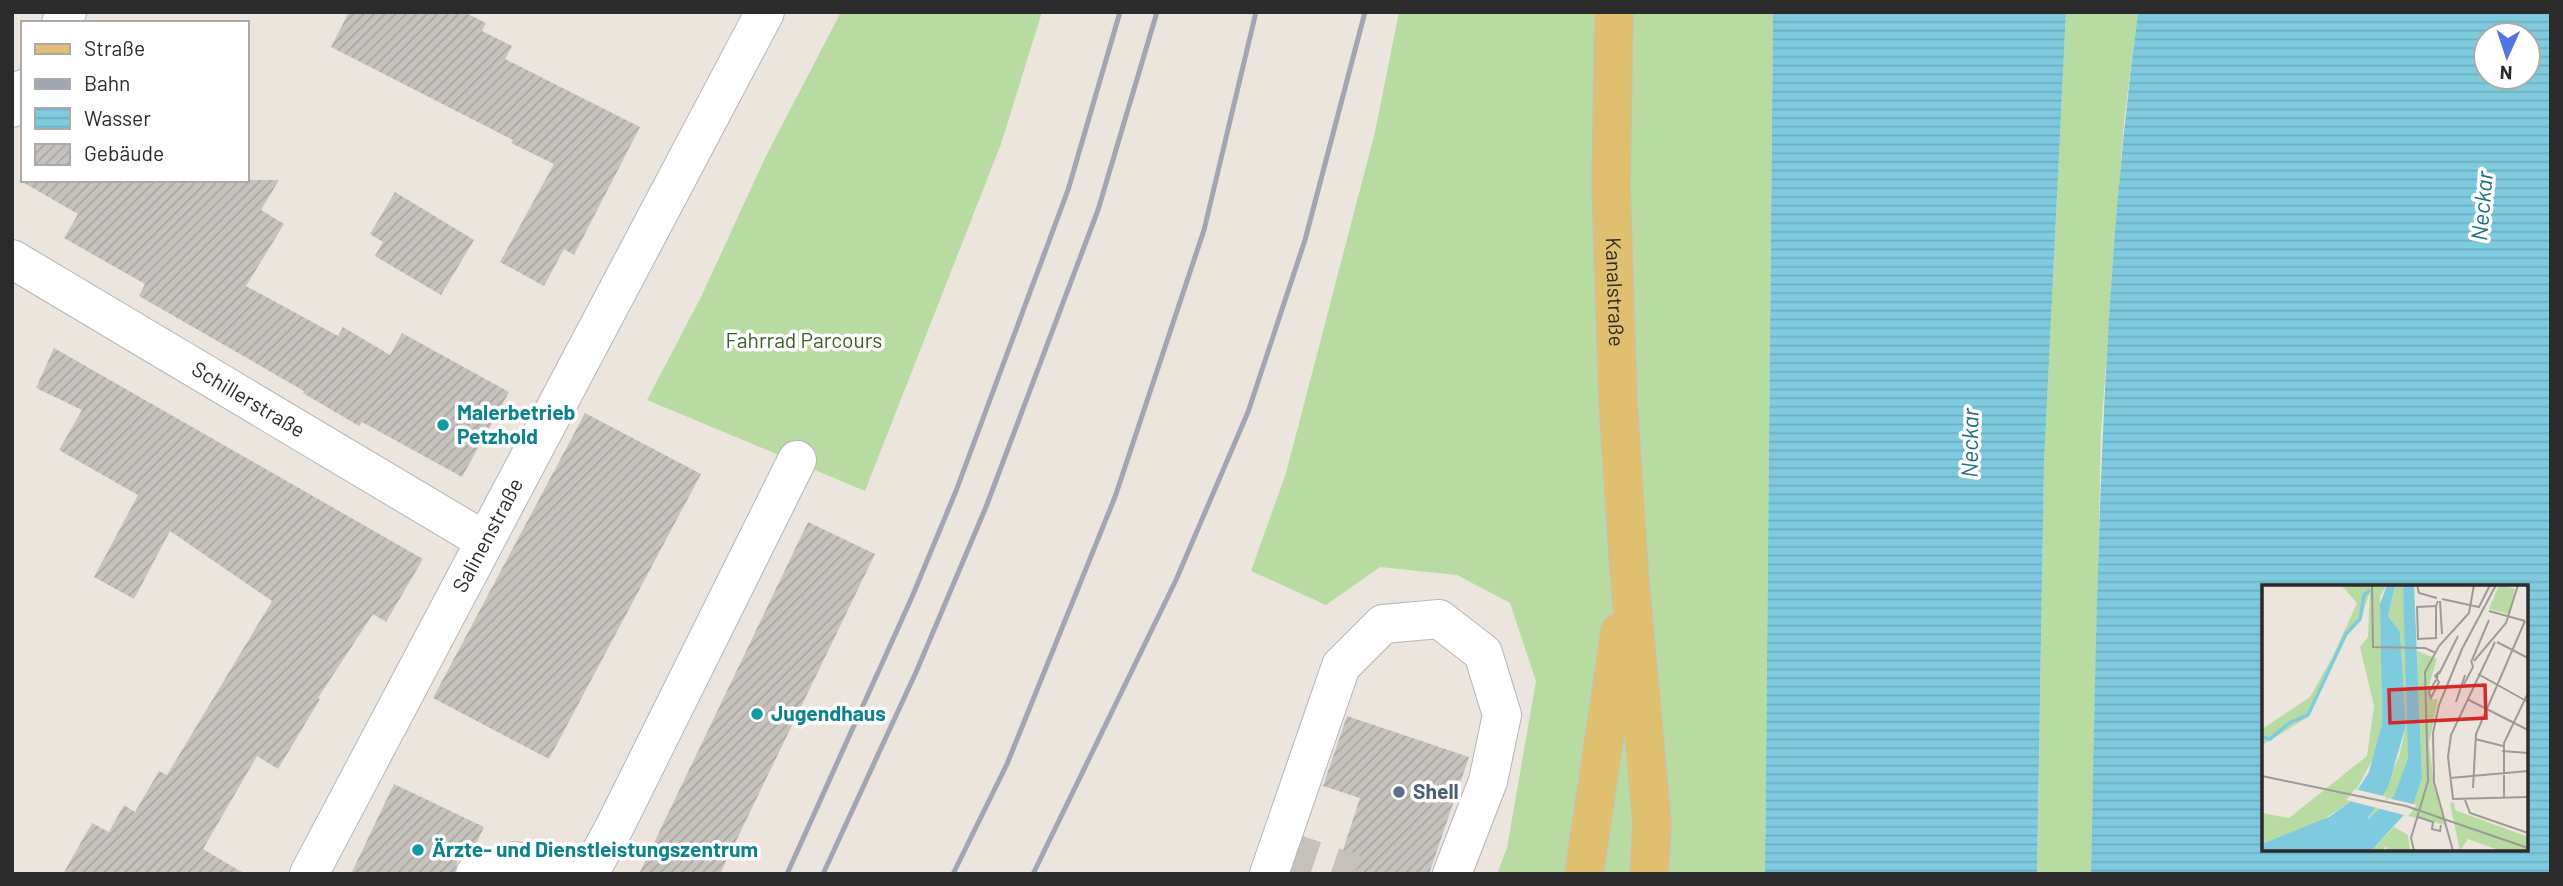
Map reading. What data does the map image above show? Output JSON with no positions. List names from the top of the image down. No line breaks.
{"streets":{"main road":["Kanalstraße"],"street":["Schillerstraße","Salinenstraße"]},"crossings":[["Schillerstraße","Salinenstraße"]],"water":["Neckar"],"parks":["Fahrrad Parcours"],"places":["Malerbetrieb Petzhold","Jugendhaus","Shell","Ärzte- und Dienstleistungszentrum"],"legend":["Straße","Bahn","Wasser","Gebäude"],"north":"bottom"}
